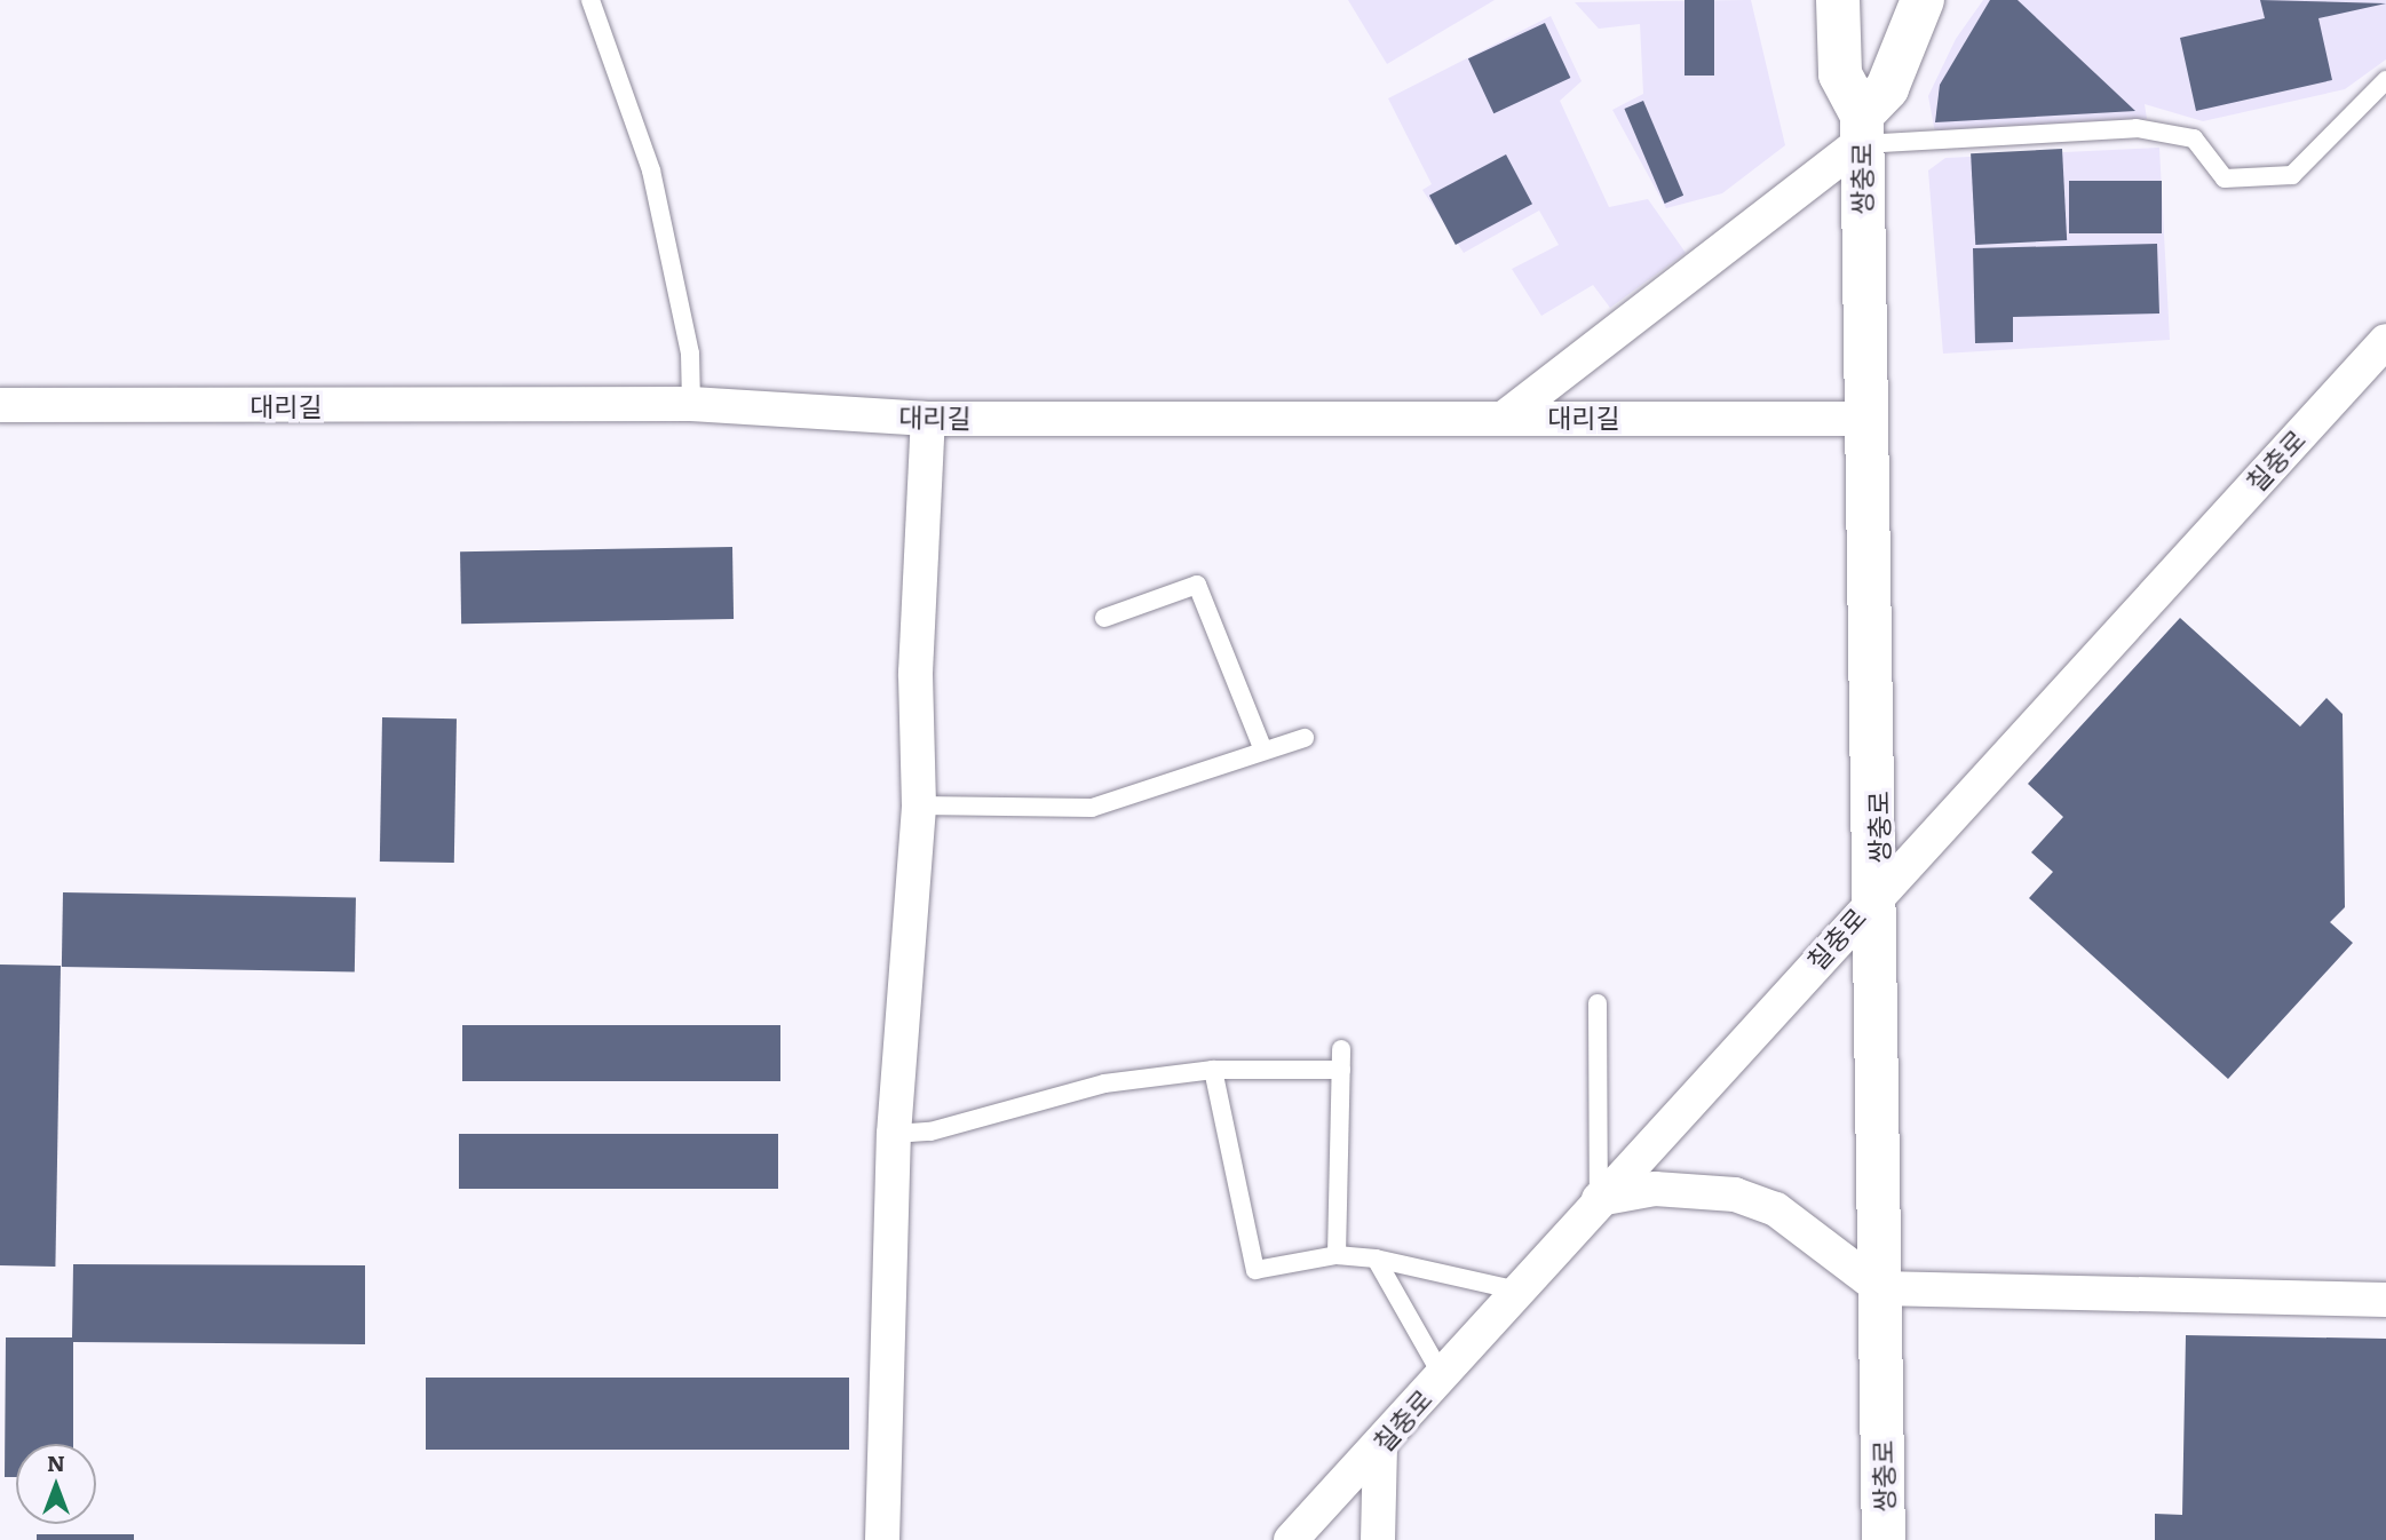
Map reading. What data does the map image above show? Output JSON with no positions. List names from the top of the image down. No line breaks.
{"streets":{"main road":["쌍충로"],"street":["대리길","칠충로"]},"crossings":[["쌍충로","대리길"],["쌍충로","칠충로"]],"north":"top"}
